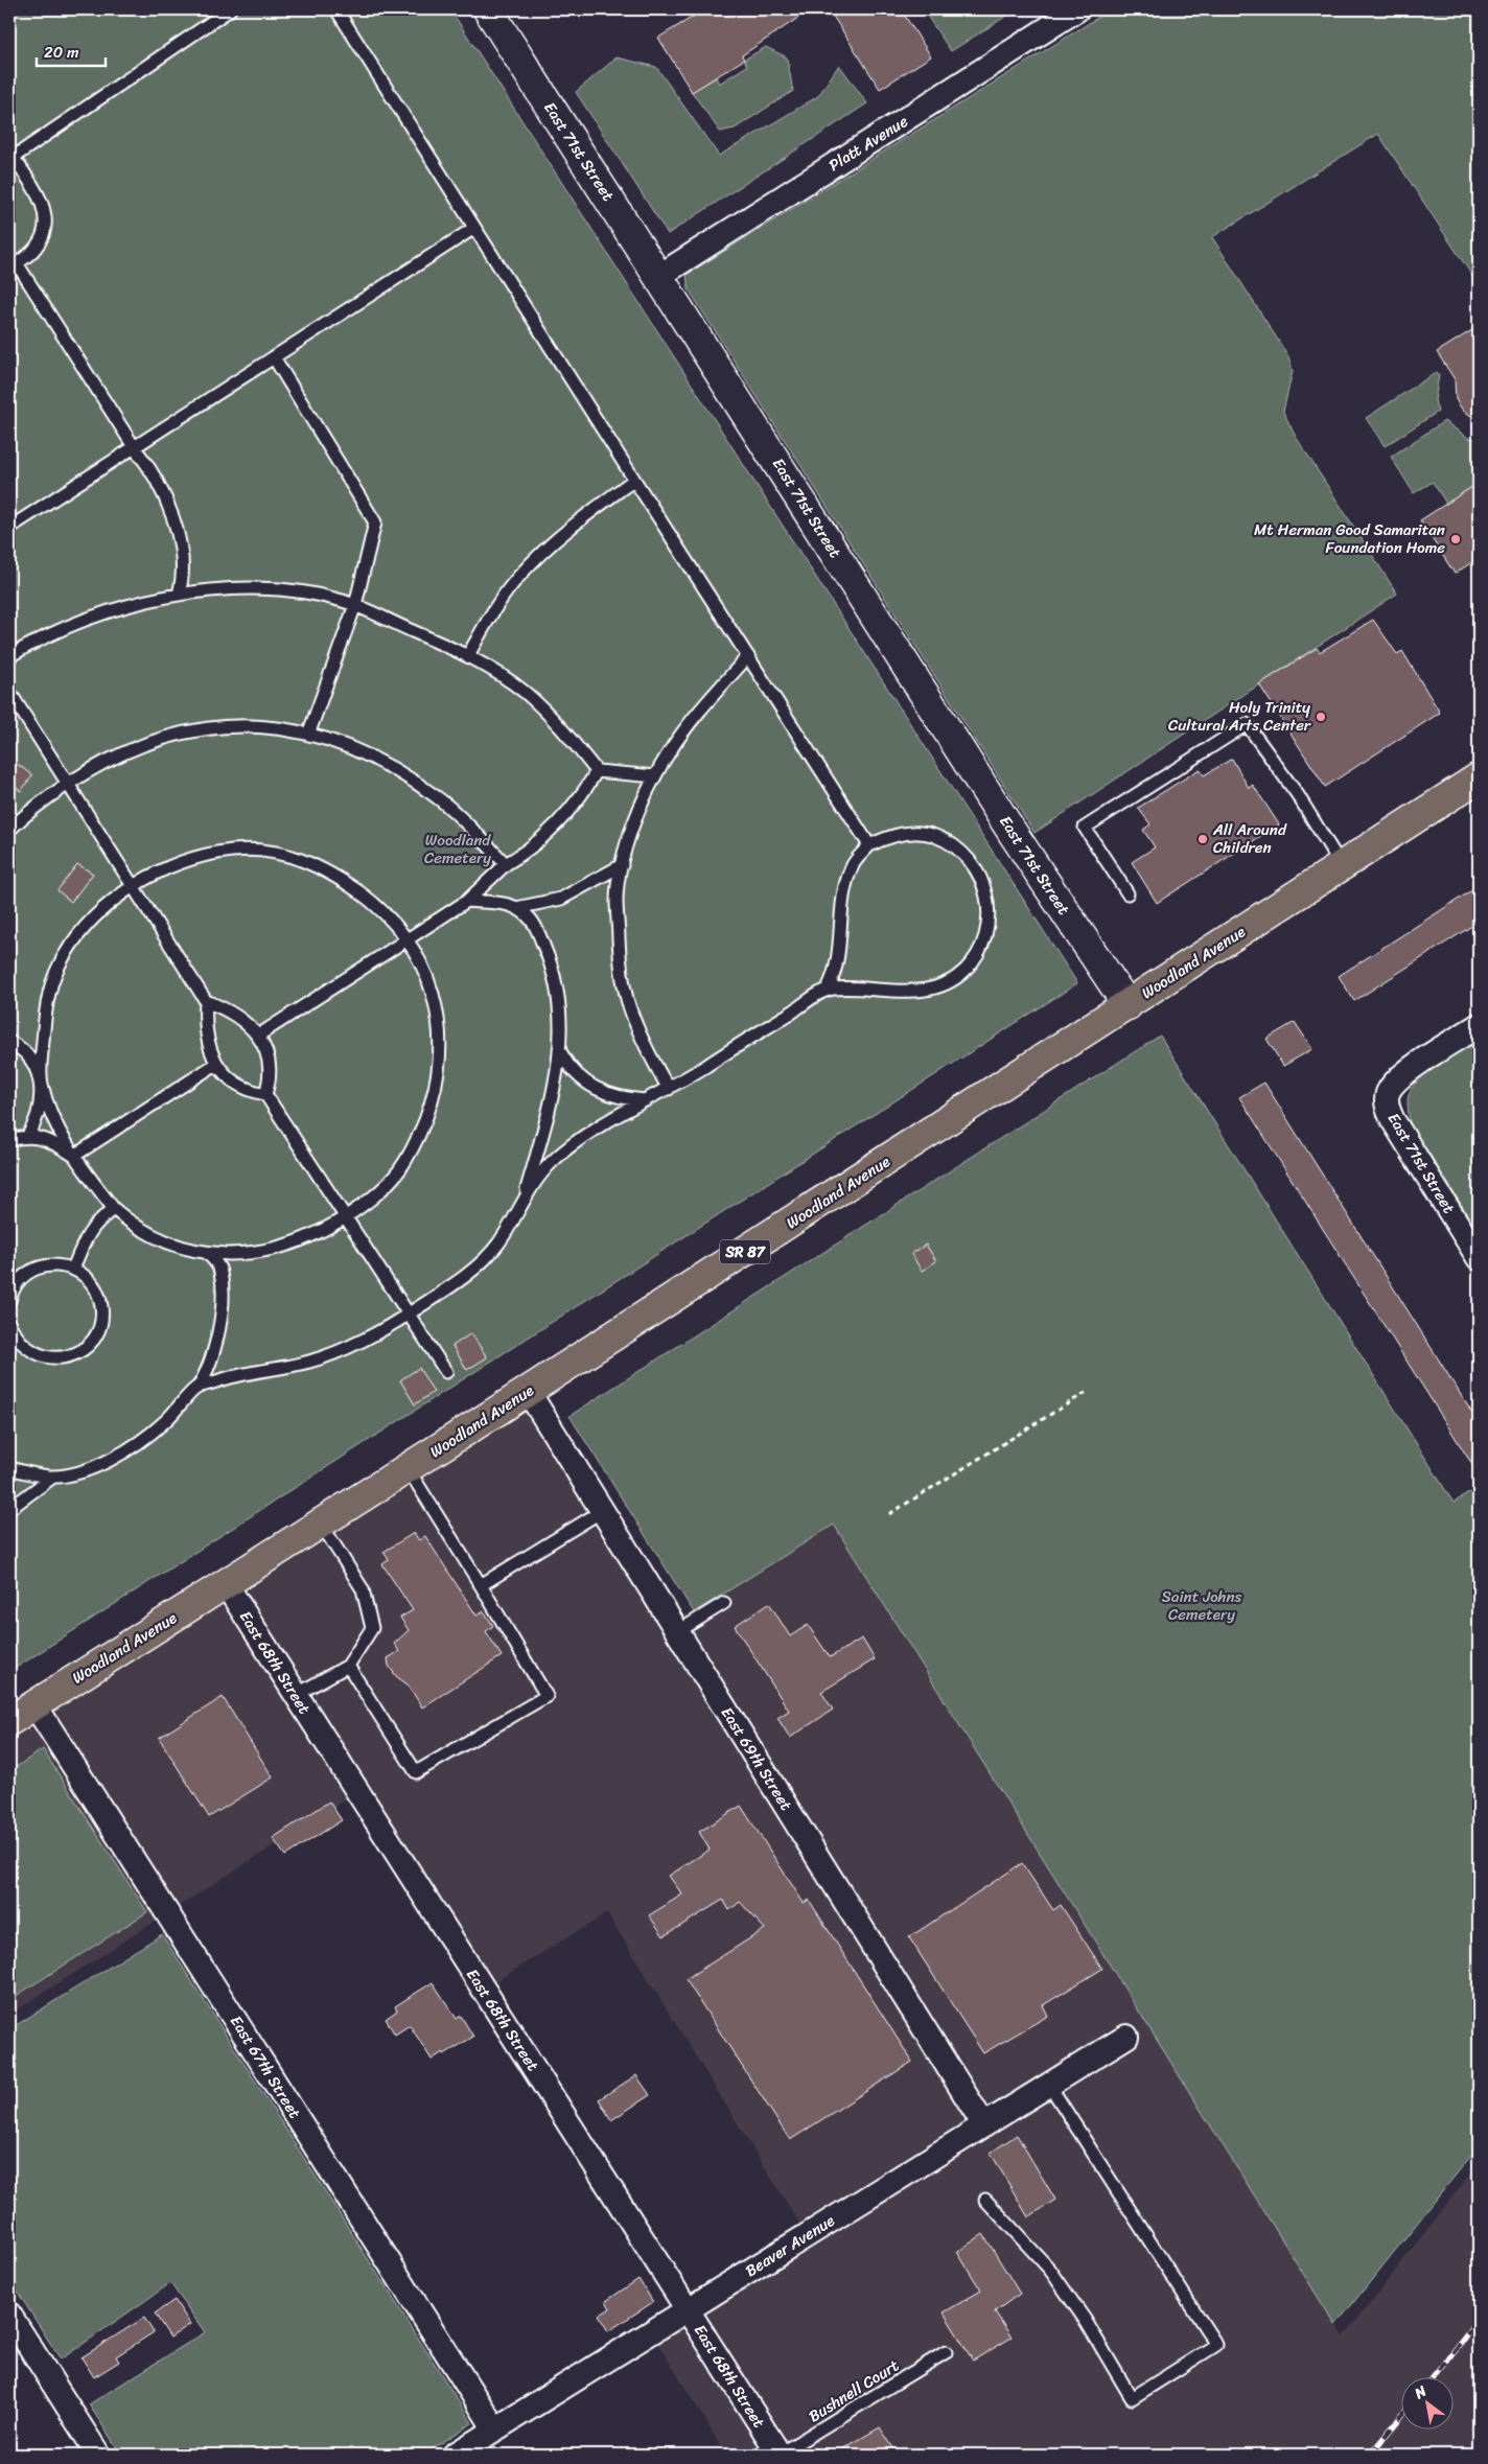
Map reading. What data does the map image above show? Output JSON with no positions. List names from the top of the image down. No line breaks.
{"streets":{"main road":["Woodland Avenue","SR 87"],"street":["Platt Avenue","East 71st Street","East 68th Street","East 69th Street","East 67th Street","Beaver Avenue"],"lane":["Bushnell Court"]},"crossings":[["Platt Avenue","East 71st Street"],["East 71st Street","Woodland Avenue"],["Woodland Avenue","East 68th Street"],["Woodland Avenue","East 69th Street"],["Woodland Avenue","East 67th Street"],["East 68th Street","Beaver Avenue"],["East 68th Street","Bushnell Court"],["East 69th Street","Beaver Avenue"],["East 67th Street","Beaver Avenue"]],"parks":["Woodland Cemetery","Saint Johns Cemetery"],"places":["Mt Herman Good Samaritan Foundation Home","Holy Trinity Cultural Arts Center","All Around Children"],"scale_bar":"20 m","north":"top left"}
